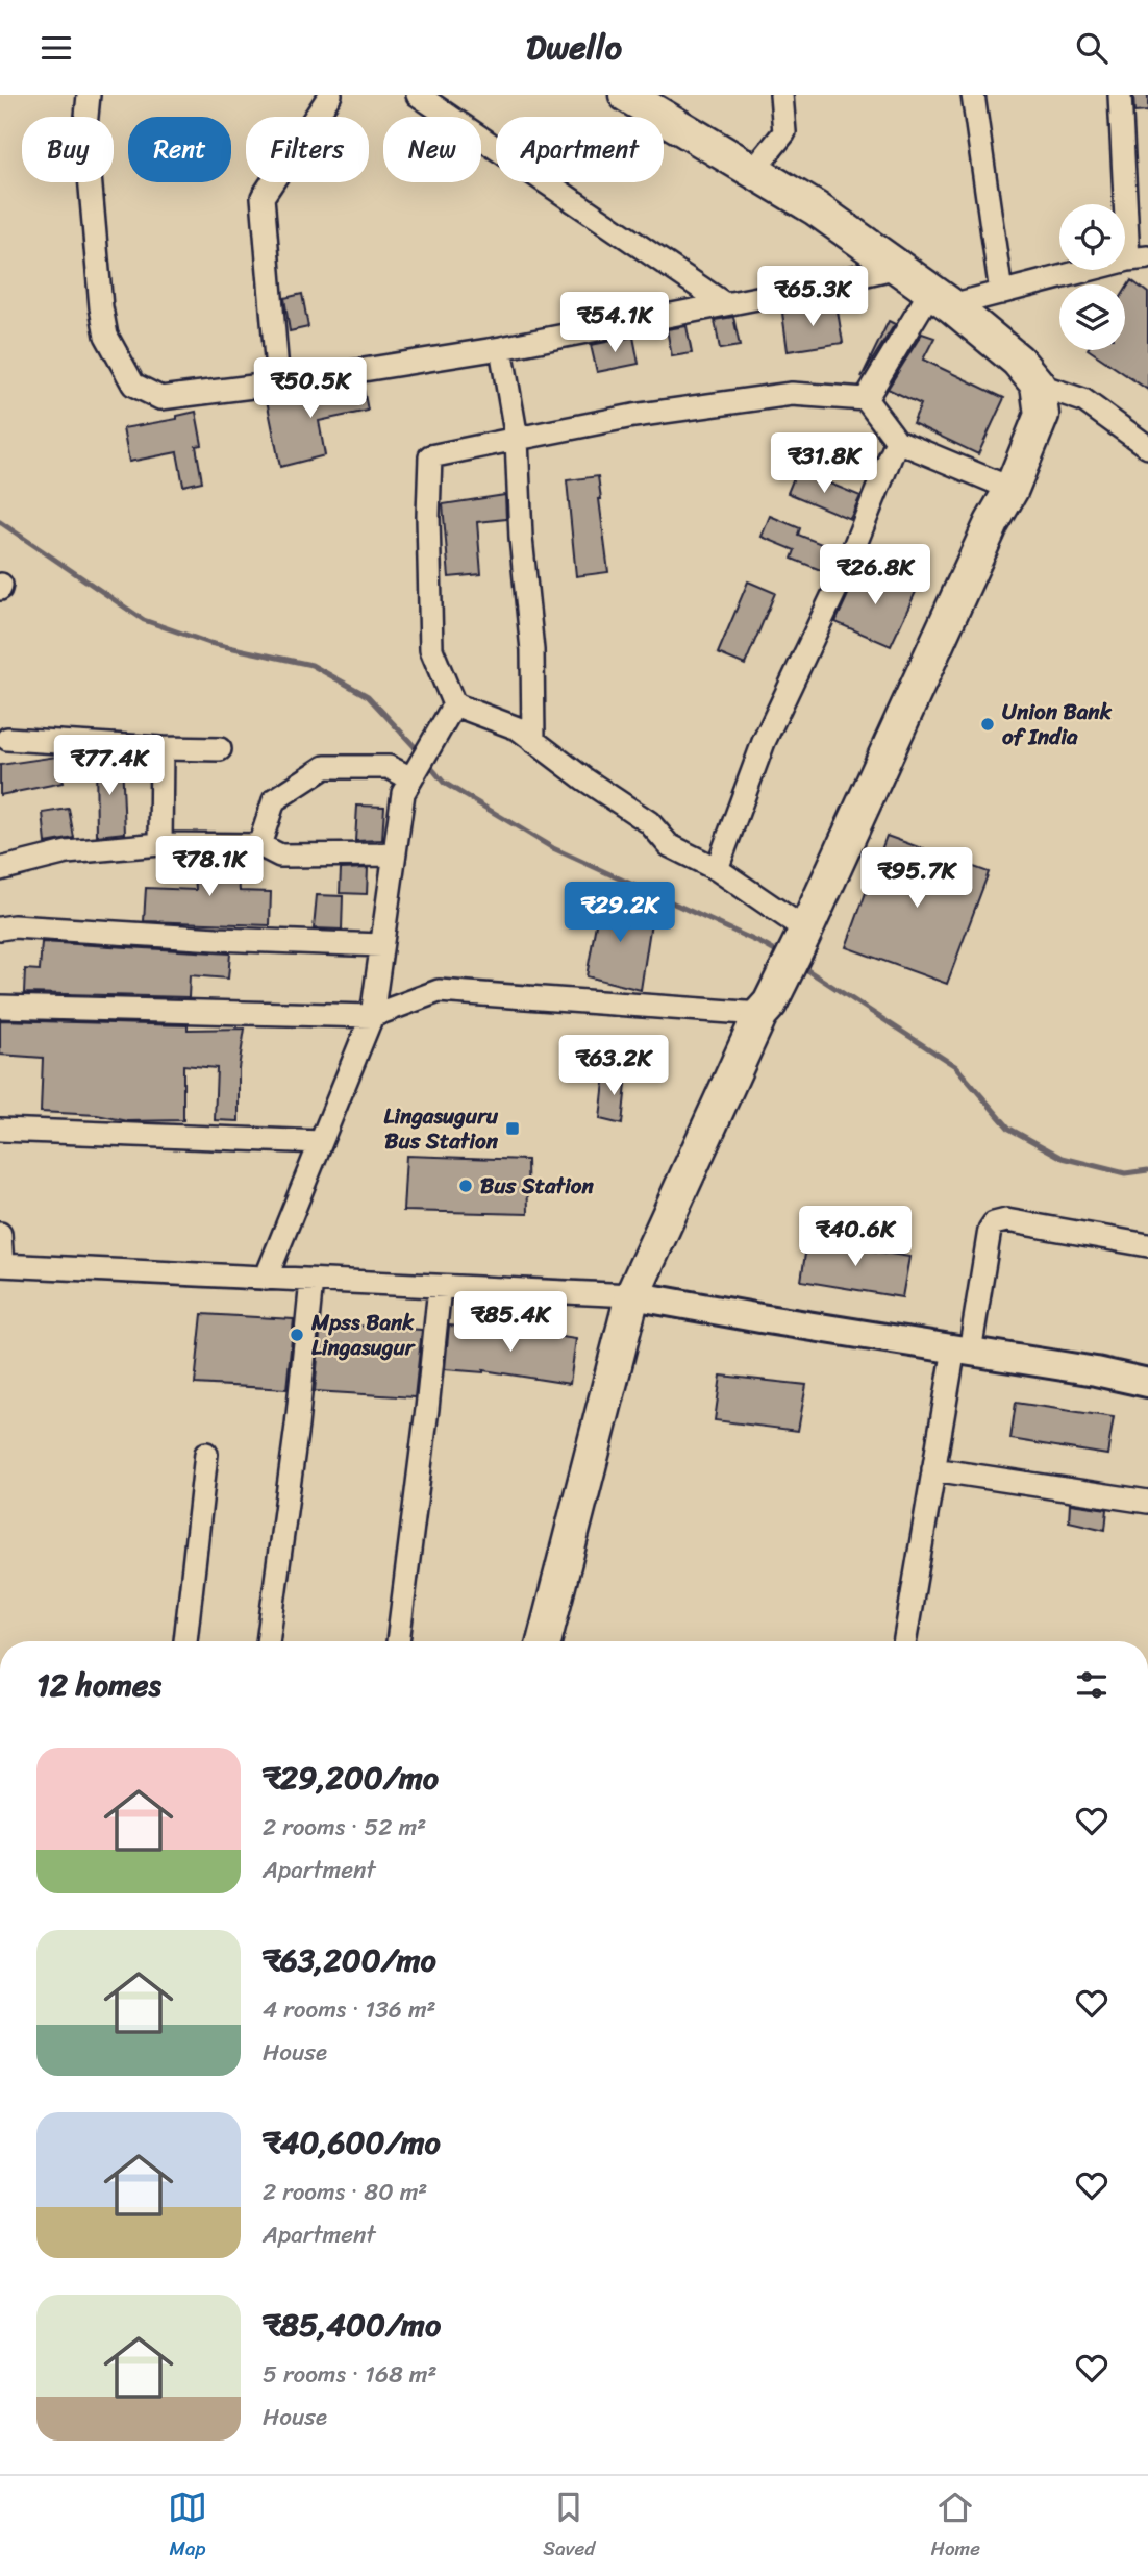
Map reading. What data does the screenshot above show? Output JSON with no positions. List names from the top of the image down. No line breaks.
{"places":{"other":["Union Bank of India","Bus Station","Mpss Bank Lingasugur"],"transit":["Lingasuguru Bus Station"]},"page":{"header":"Dwello","chip":["Buy","Rent","Filters","New","Apartment"],"price":["₹65.3K","₹54.1K","₹50.5K","₹31.8K","₹26.8K","₹77.4K","₹78.1K","₹95.7K","₹29.2K","₹63.2K","₹40.6K","₹85.4K"],"heading":"12 homes","list":[{"name":"₹29,200/mo","note":"2 rooms · 52 m² · Apartment"},{"name":"₹63,200/mo","note":"4 rooms · 136 m² · House"},{"name":"₹40,600/mo","note":"2 rooms · 80 m² · Apartment"},{"name":"₹85,400/mo","note":"5 rooms · 168 m² · House"}],"tabs":["Map","Saved","Home"]}}
